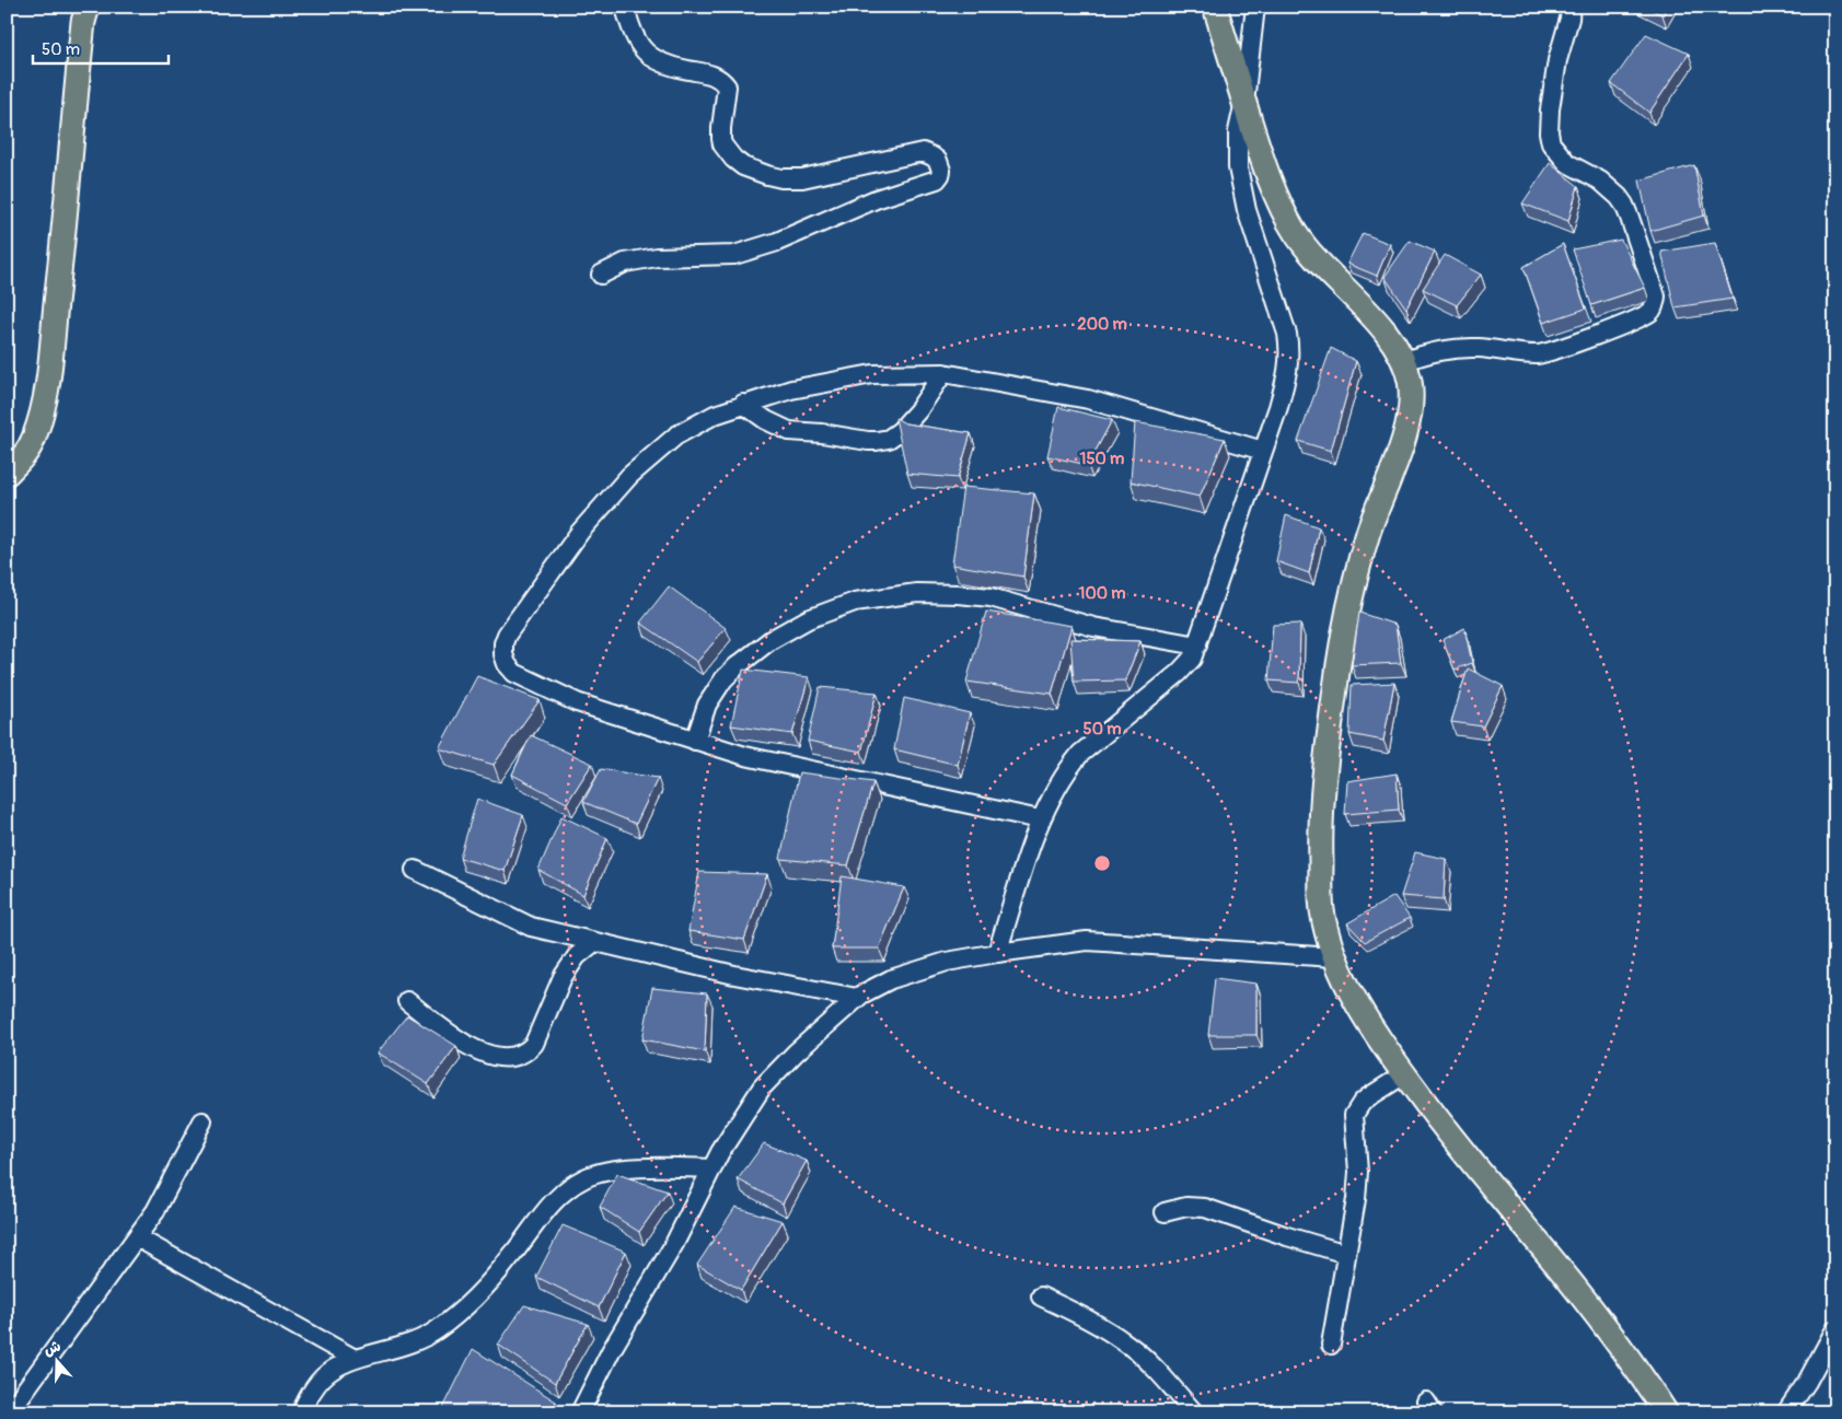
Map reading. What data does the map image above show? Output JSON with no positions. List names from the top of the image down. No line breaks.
{"scale_bar":"50 m","north":"top","rings":["200 m","150 m","100 m","50 m"]}
